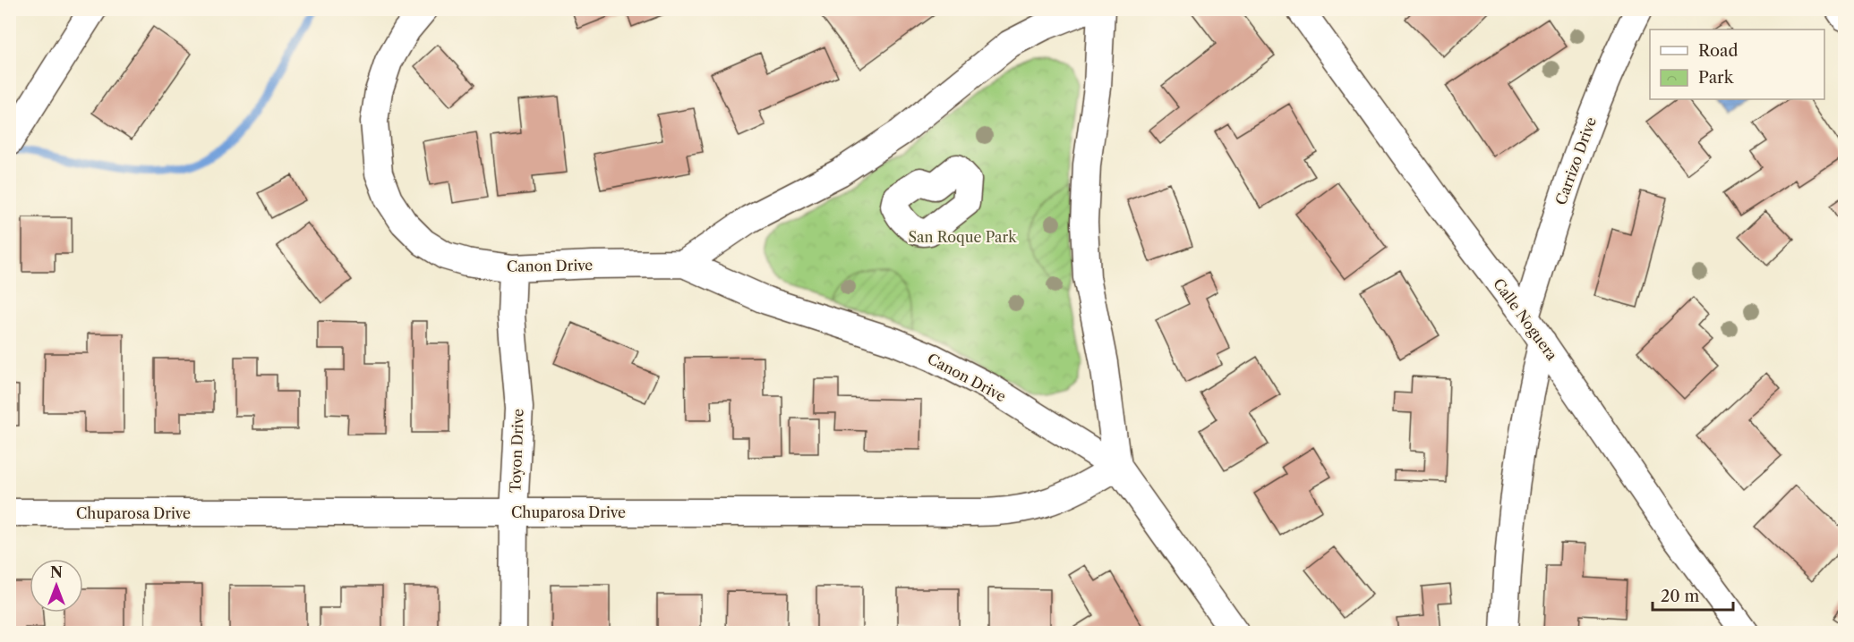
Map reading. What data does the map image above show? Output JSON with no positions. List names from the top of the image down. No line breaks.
{"streets":{"street":["Carrizo Drive","Canon Drive","Calle Noguera","Toyon Drive","Chuparosa Drive"]},"crossings":[["Carrizo Drive","Calle Noguera"],["Canon Drive","Toyon Drive"],["Canon Drive","Chuparosa Drive"],["Toyon Drive","Chuparosa Drive"]],"parks":["San Roque Park"],"legend":["Road","Park"],"scale_bar":"20 m","north":"top"}
